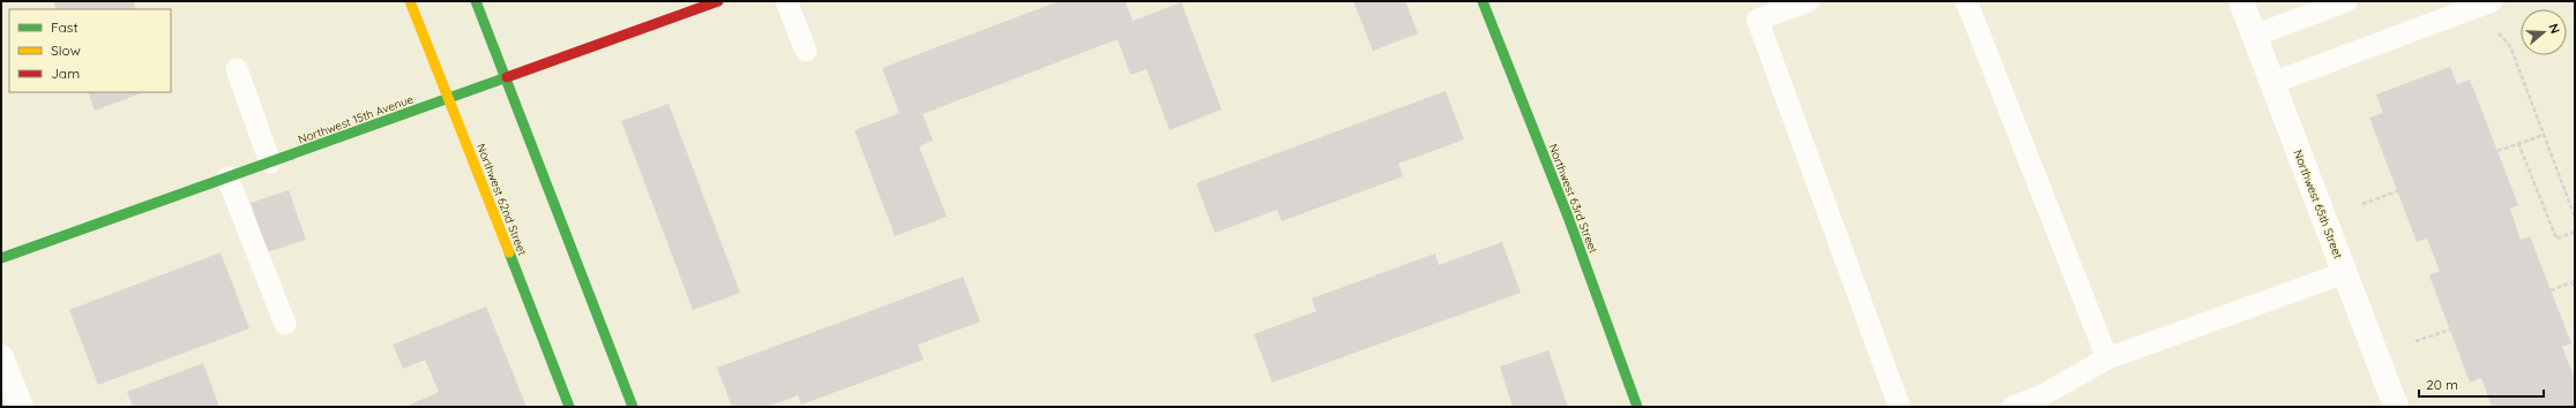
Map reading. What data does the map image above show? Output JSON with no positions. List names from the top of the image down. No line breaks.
{"streets":{"street":["Northwest 15th Avenue","Northwest 63rd Street","Northwest 62nd Street","Northwest 65th Street"]},"crossings":[["Northwest 15th Avenue","Northwest 62nd Street"]],"legend":["Fast","Slow","Jam"],"scale_bar":"20 m","north":"right"}
